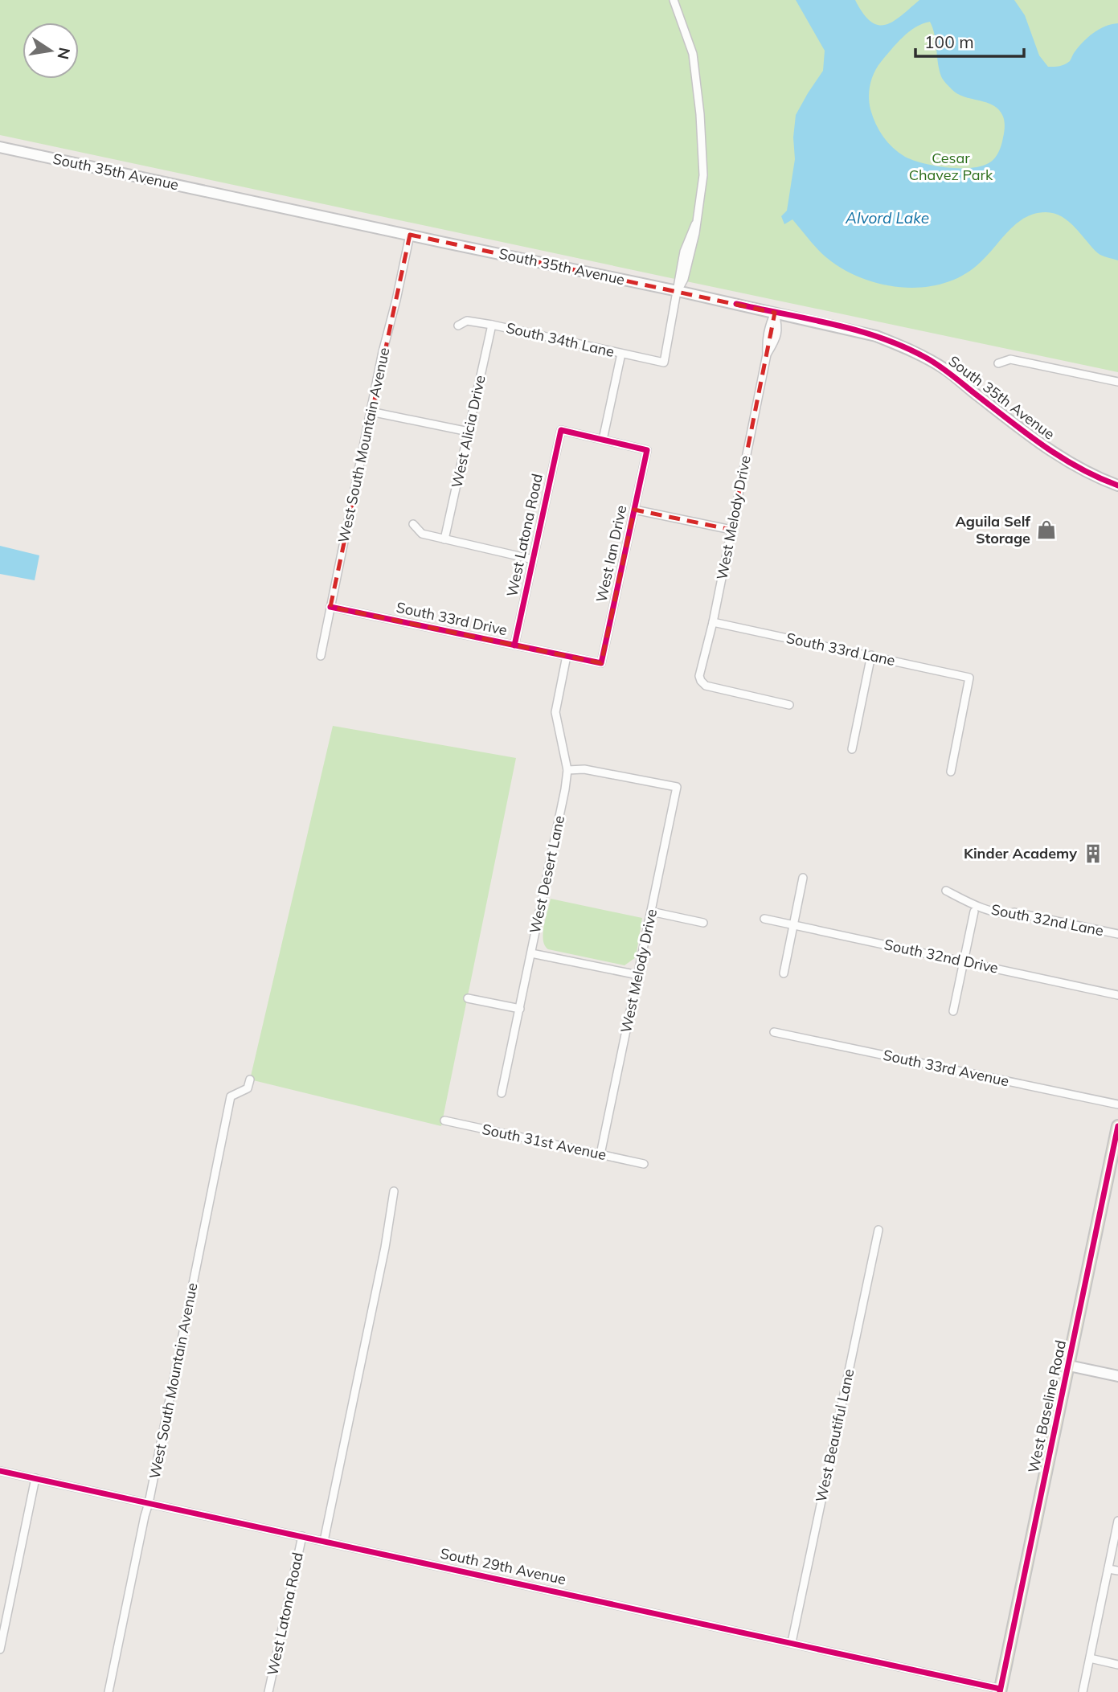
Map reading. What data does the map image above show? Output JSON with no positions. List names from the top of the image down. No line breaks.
{"streets":{"main road":["South 35th Avenue","West Baseline Road"],"street":["South 34th Lane","West Alicia Drive","West South Mountain Avenue","West Melody Drive","West Latona Road","West Ian Drive","South 33rd Drive","South 33rd Lane","West Desert Lane","South 32nd Lane","South 32nd Drive","South 33rd Avenue","South 31st Avenue","West Beautiful Lane","South 29th Avenue"]},"crossings":[["South 35th Avenue","South 34th Lane"],["South 35th Avenue","West South Mountain Avenue"],["South 35th Avenue","West Melody Drive"],["South 34th Lane","West Alicia Drive"],["West South Mountain Avenue","South 33rd Drive"],["West South Mountain Avenue","South 29th Avenue"],["West Melody Drive","South 33rd Lane"],["West Melody Drive","West Desert Lane"],["West Melody Drive","South 31st Avenue"],["West Latona Road","West Ian Drive"],["West Latona Road","South 33rd Drive"],["West Latona Road","South 29th Avenue"],["West Ian Drive","South 33rd Drive"],["South 33rd Drive","West Desert Lane"],["West Baseline Road","South 29th Avenue"],["West Beautiful Lane","South 29th Avenue"]],"water":["Alvord Lake"],"parks":["Cesar Chavez Park"],"places":{"shop":["Aguila Self Storage"],"building":["Kinder Academy"]},"scale_bar":"100 m","north":"right"}
